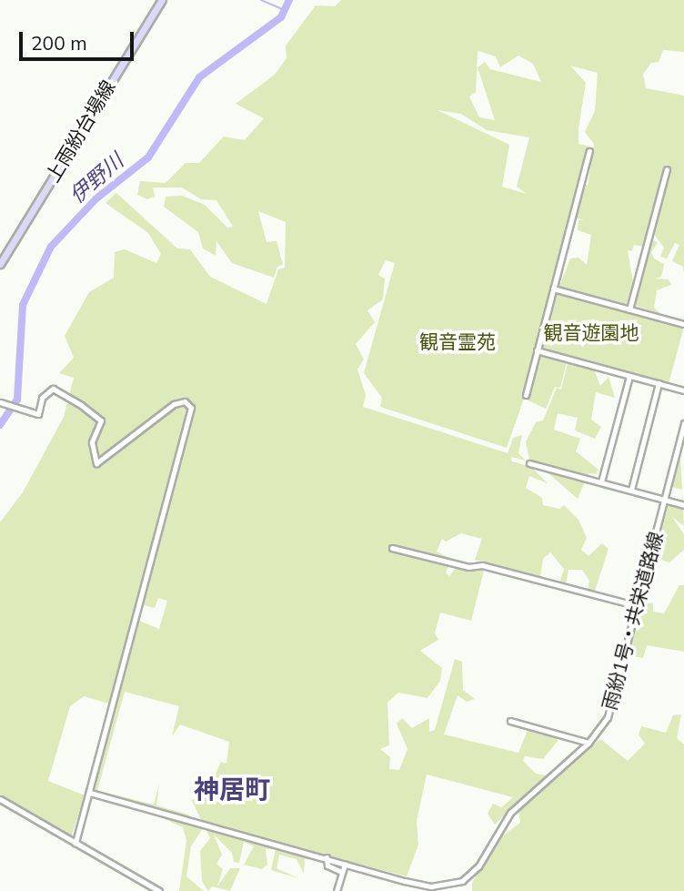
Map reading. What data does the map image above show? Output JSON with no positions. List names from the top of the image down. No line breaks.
{"streets":{"main road":["上雨紛台場線"],"street":["雨紛1号・共栄道路線"]},"districts":["神居町"],"water":["伊野川"],"parks":["観音遊園地","観音霊苑"],"scale_bar":"200 m"}
